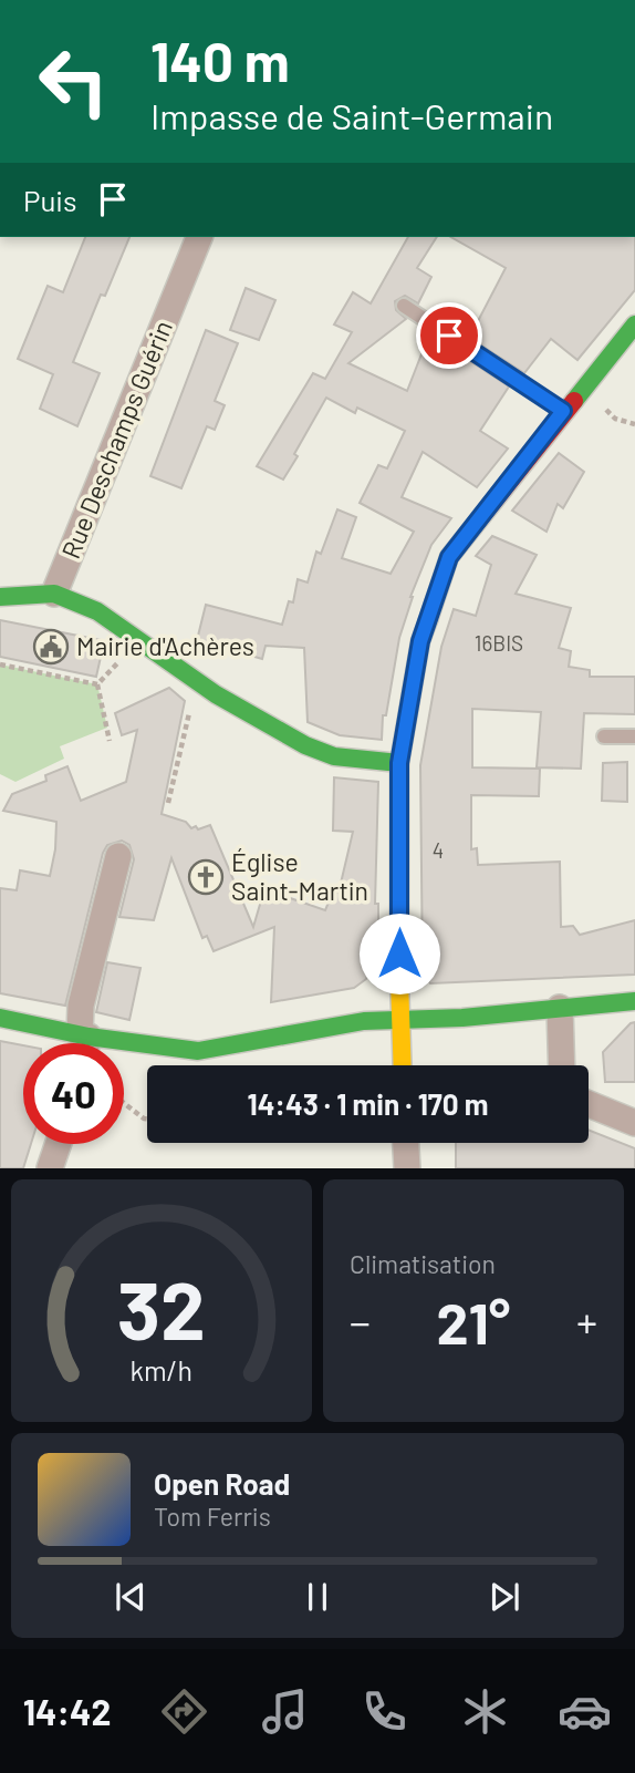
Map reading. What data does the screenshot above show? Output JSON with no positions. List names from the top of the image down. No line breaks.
{"streets":{"street":["Rue Deschamps Guérin"]},"places":{"public building":["Mairie d'Achères"],"church":["Église Saint-Martin"]},"house_numbers":["16BIS","4"],"page":{"turn":["140 m","Impasse de Saint-Germain"],"then":"Puis","limit":"40","trip":"14:43 · 1 min · 170 m","tile":"Climatisation","heat":["−","21°","+"],"song":["Open Road","Tom Ferris"],"tabs":"14:42","gauge":["32","km/h"]}}
